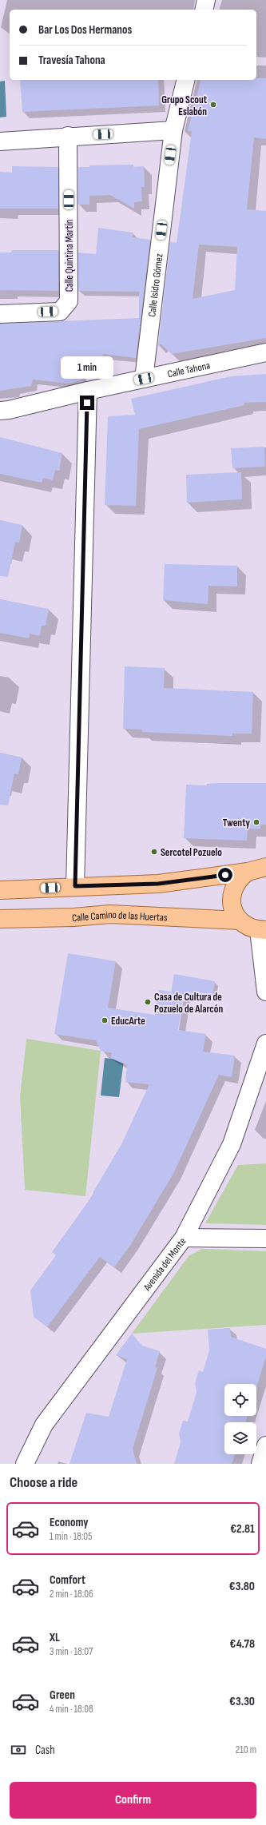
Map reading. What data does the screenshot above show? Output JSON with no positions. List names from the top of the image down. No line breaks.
{"streets":{"main road":["Calle Camino de las Huertas"],"street":["Calle Quintina Martín","Calle Isidro Gómez","Calle Tahona","Avenida del Monte"]},"crossings":[["Calle Isidro Gómez","Calle Tahona"]],"places":["Grupo Scout Eslabón","Twenty","Sercotel Pozuelo","Casa de Cultura de Pozuelo de Alarcón","EducArte"],"page":{"banner":["Bar Los Dos Hermanos","Travesía Tahona"],"bubble":"1 min","heading":"Choose a ride","list":[{"name":"Economy","note":"1 min · 18:05","value":"€2.81"},{"name":"Comfort","note":"2 min · 18:06","value":"€3.80"},{"name":"XL","note":"3 min · 18:07","value":"€4.78"},{"name":"Green","note":"4 min · 18:08","value":"€3.30"}],"pay":["Cash","210 m"],"buttons":"Confirm"}}
